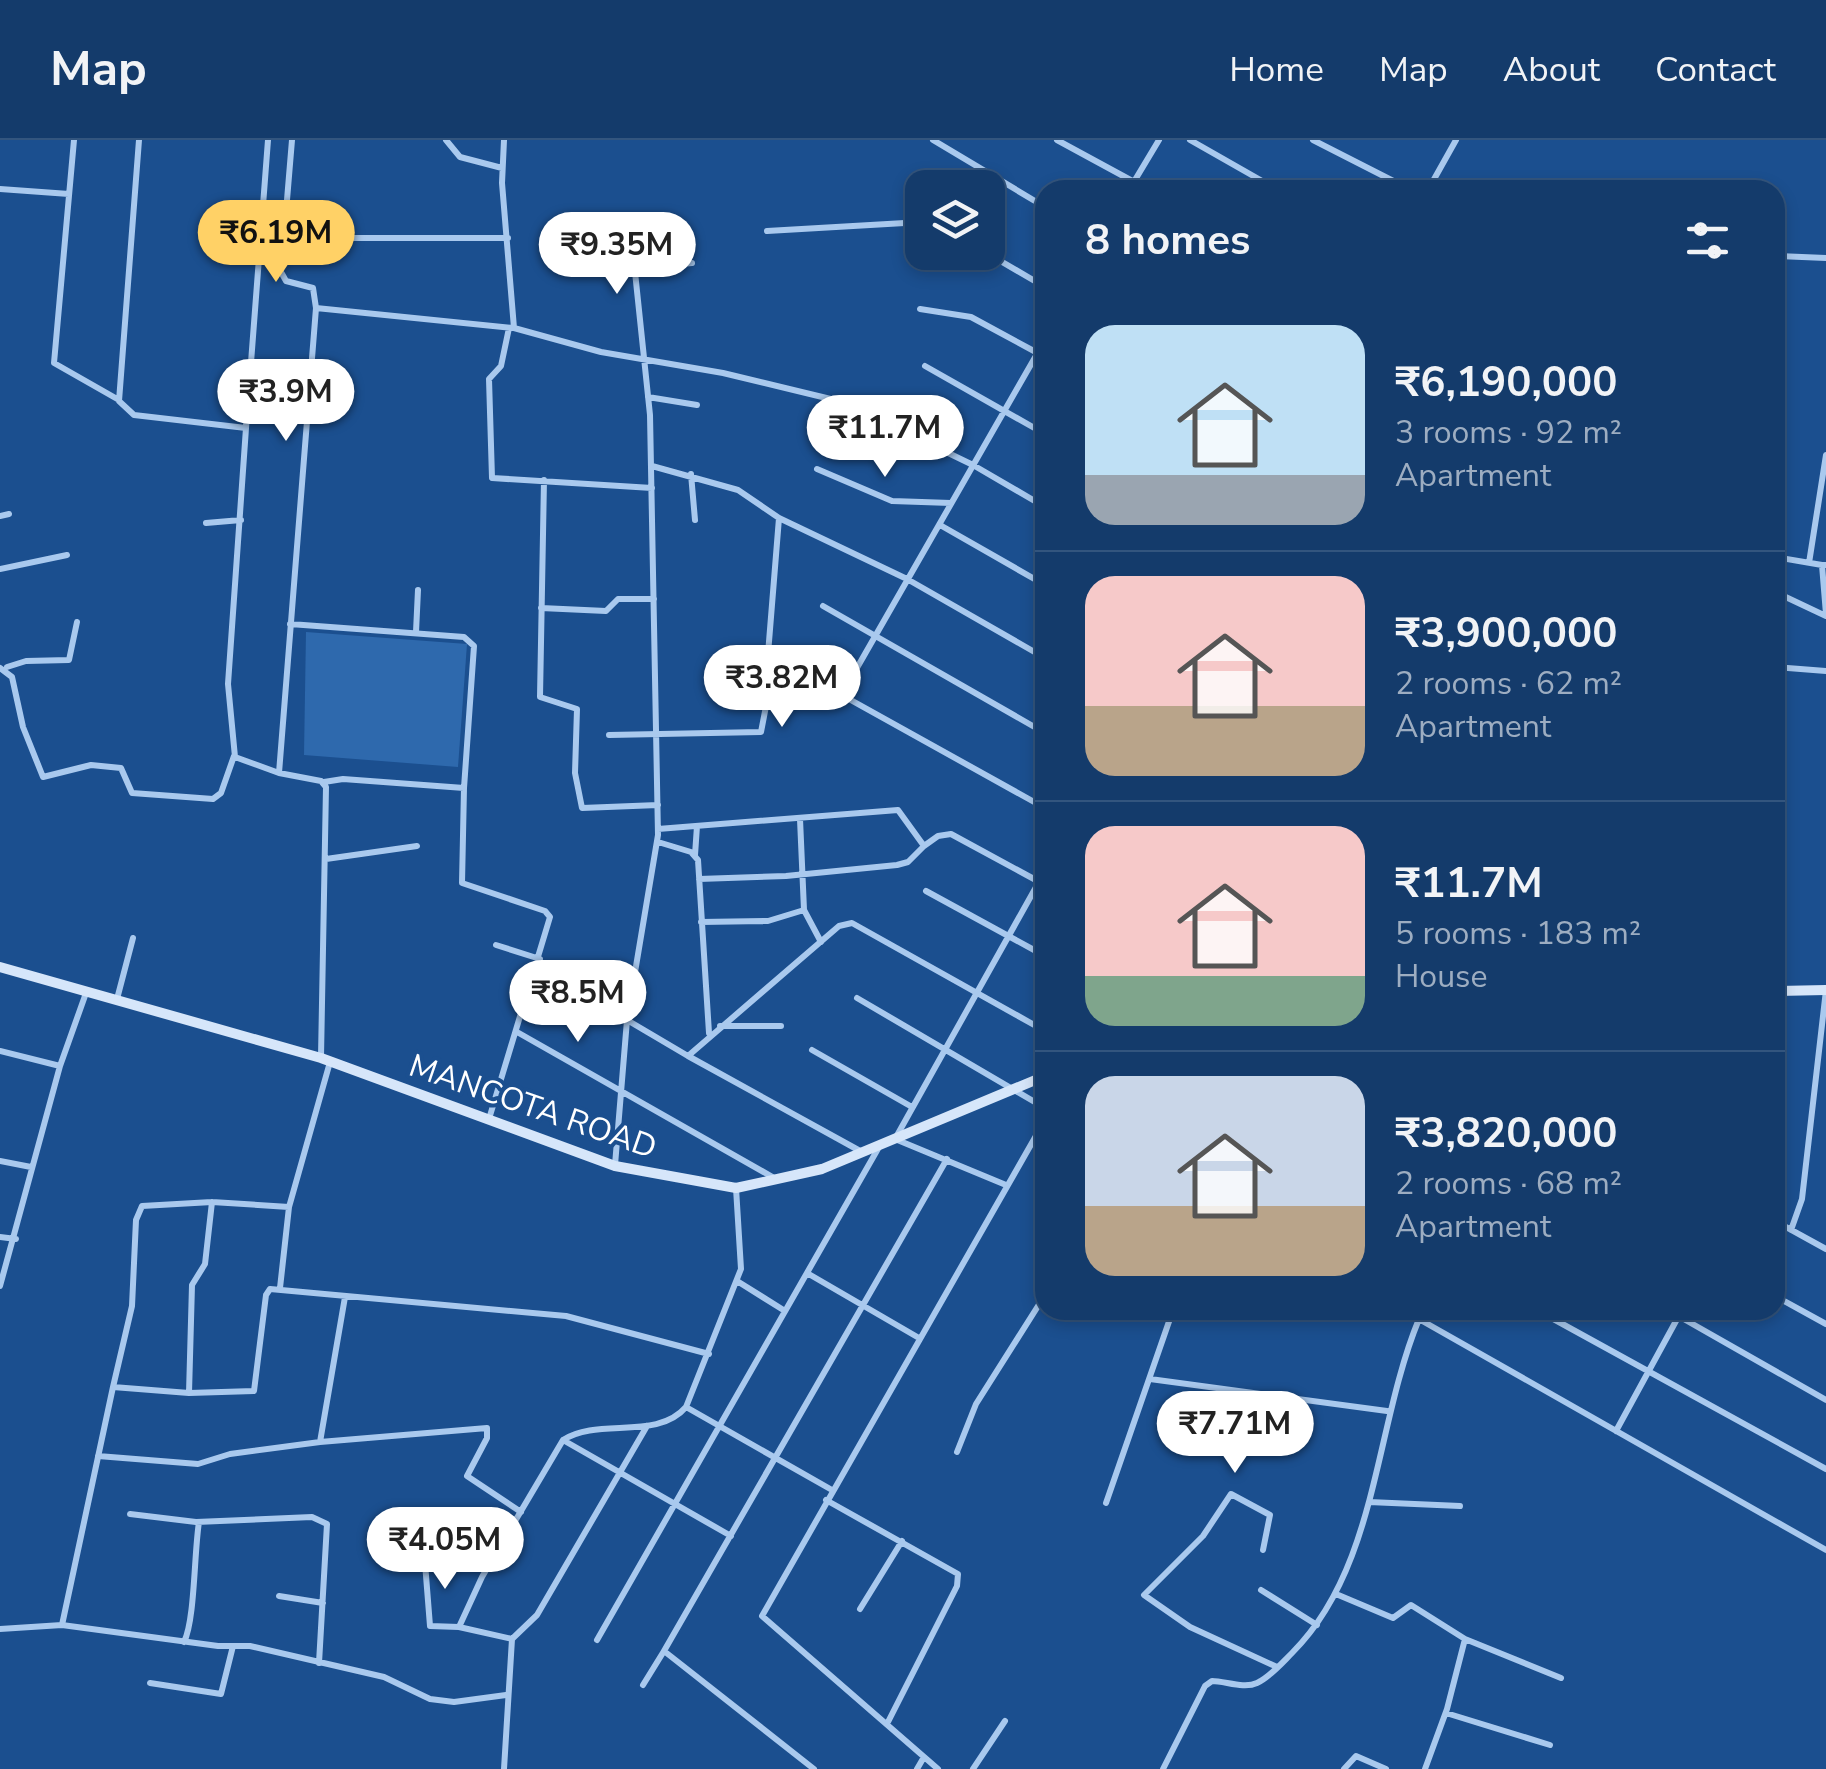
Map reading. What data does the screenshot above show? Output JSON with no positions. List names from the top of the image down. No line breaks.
{"streets":{"main road":["MANCOTA ROAD"]},"page":{"header":"Map","nav":["Home","Map","About","Contact"],"heading":"8 homes","price":["₹6.19M","₹9.35M","₹3.9M","₹11.7M","₹3.82M","₹8.5M","₹7.71M","₹4.05M"],"list":[{"name":"₹6,190,000","note":"3 rooms · 92 m² · Apartment"},{"name":"₹3,900,000","note":"2 rooms · 62 m² · Apartment"},{"name":"₹11.7M","note":"5 rooms · 183 m² · House"},{"name":"₹3,820,000","note":"2 rooms · 68 m² · Apartment"}]}}
